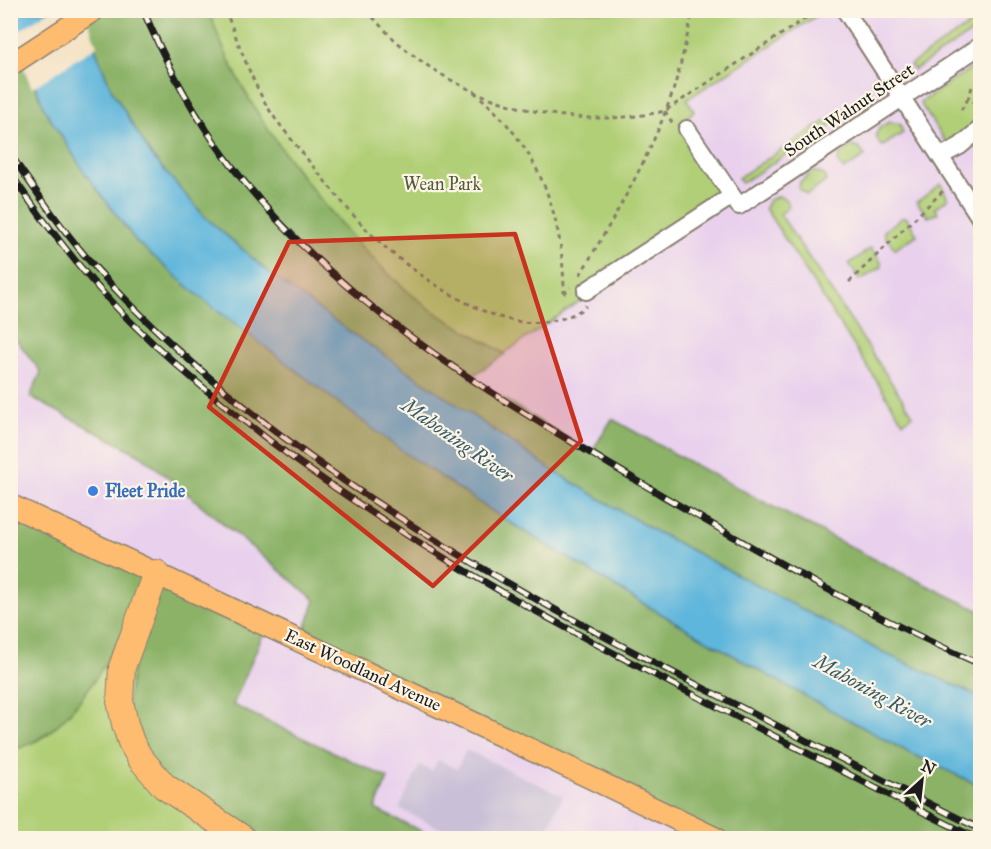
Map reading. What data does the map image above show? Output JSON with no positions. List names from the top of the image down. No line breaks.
{"streets":{"main road":["East Woodland Avenue"],"street":["South Walnut Street"]},"water":["Mahoning River"],"parks":["Wean Park"],"places":["Fleet Pride"],"north":"top right"}
